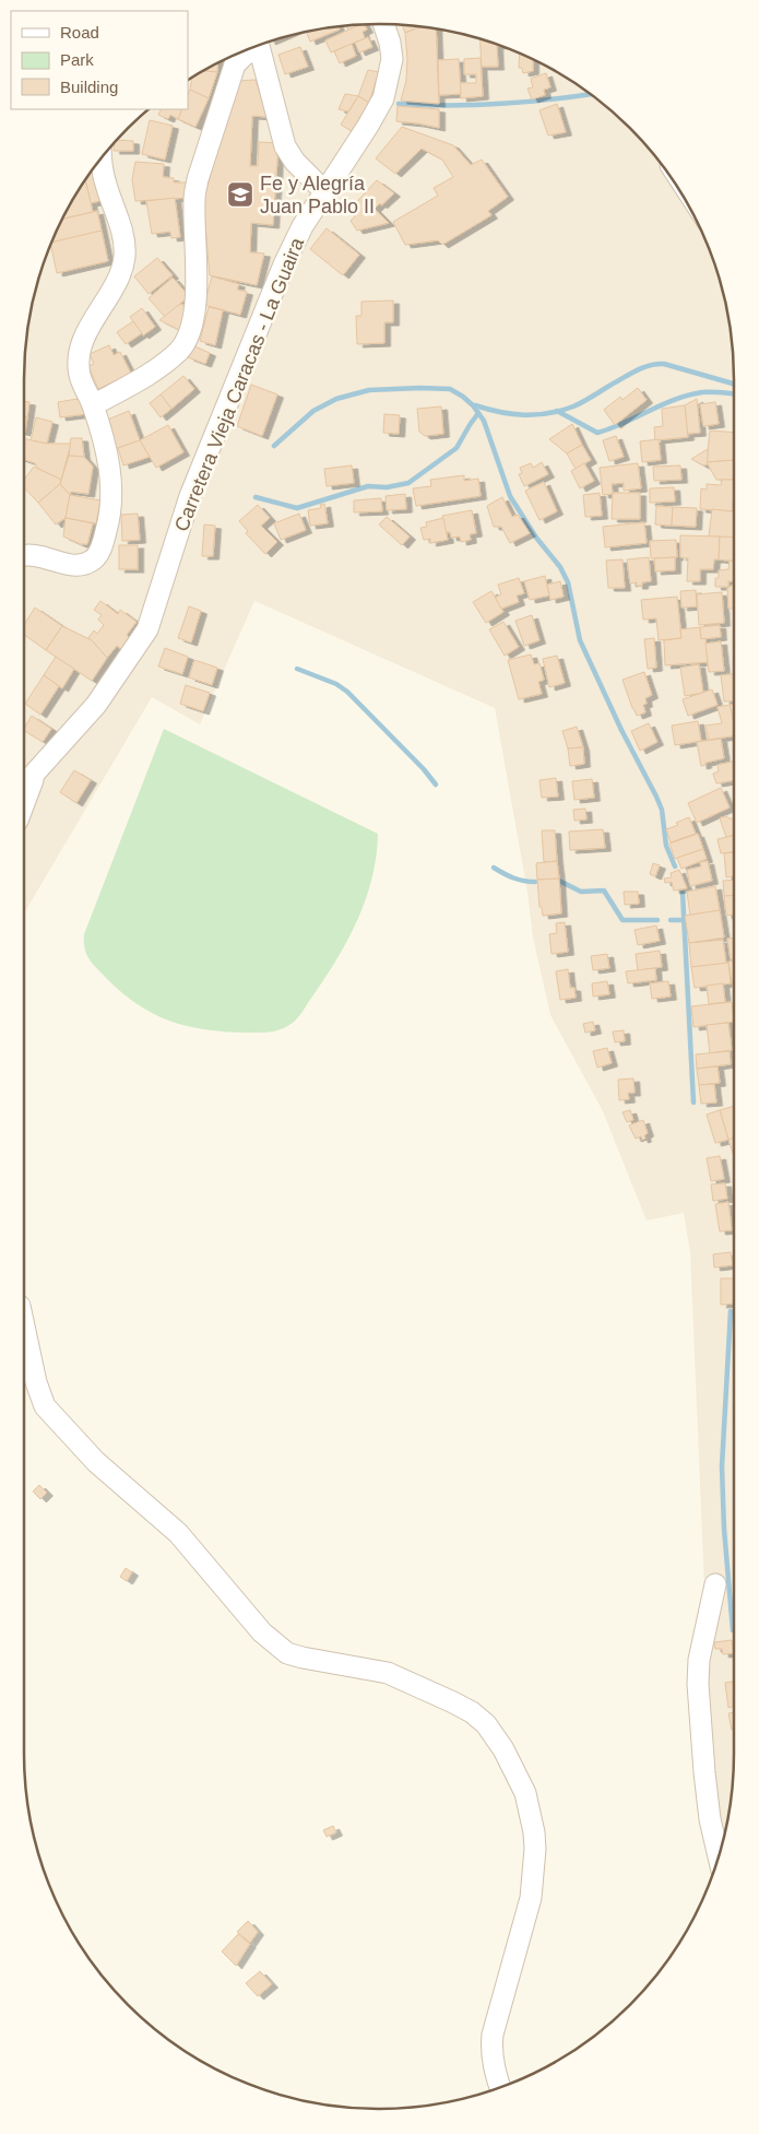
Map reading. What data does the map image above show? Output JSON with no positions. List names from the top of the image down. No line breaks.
{"streets":{"street":["Carretera Vieja Caracas - La Guaira"]},"places":{"school or university":["Fe y Alegría Juan Pablo II"]},"legend":["Road","Park","Building"]}
